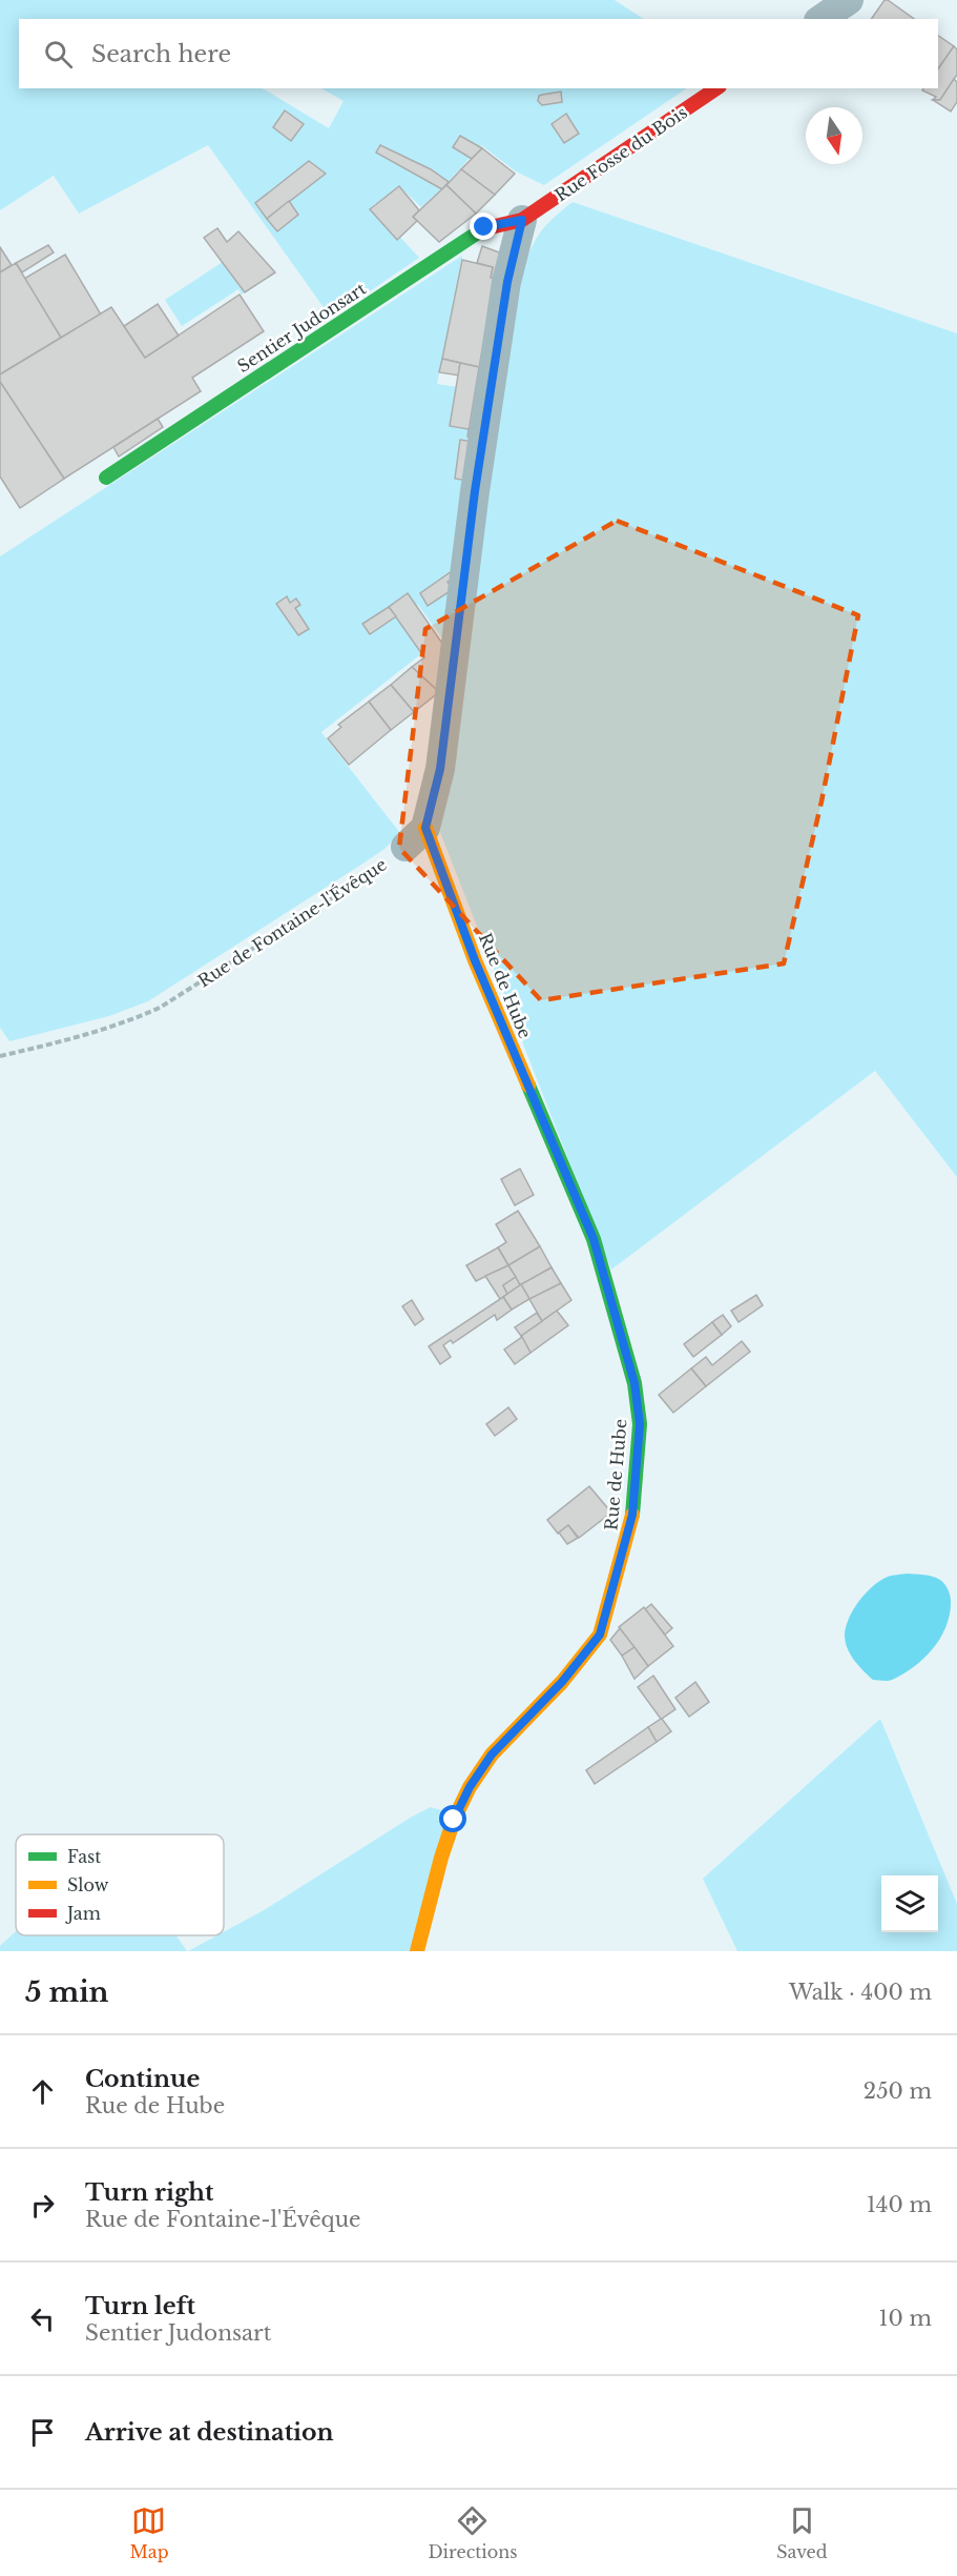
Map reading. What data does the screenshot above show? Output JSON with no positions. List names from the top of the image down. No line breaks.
{"streets":{"street":["Rue Fosse du Bois","Sentier Judonsart","Rue de Hube"],"path":["Rue de Fontaine-l'Évêque"]},"crossings":[["Rue Fosse du Bois","Sentier Judonsart"],["Rue de Fontaine-l'Évêque","Rue de Hube"]],"legend":["Fast","Slow","Jam"],"north":"bottom","page":{"search":"Search here","heading":["5 min","Walk · 400 m"],"list":[["Continue","Rue de Hube","250 m"],["Turn right","Rue de Fontaine-l'Évêque","140 m"],["Turn left","Sentier Judonsart","10 m"],"Arrive at destination"],"nav":["Map","Directions","Saved"]}}
